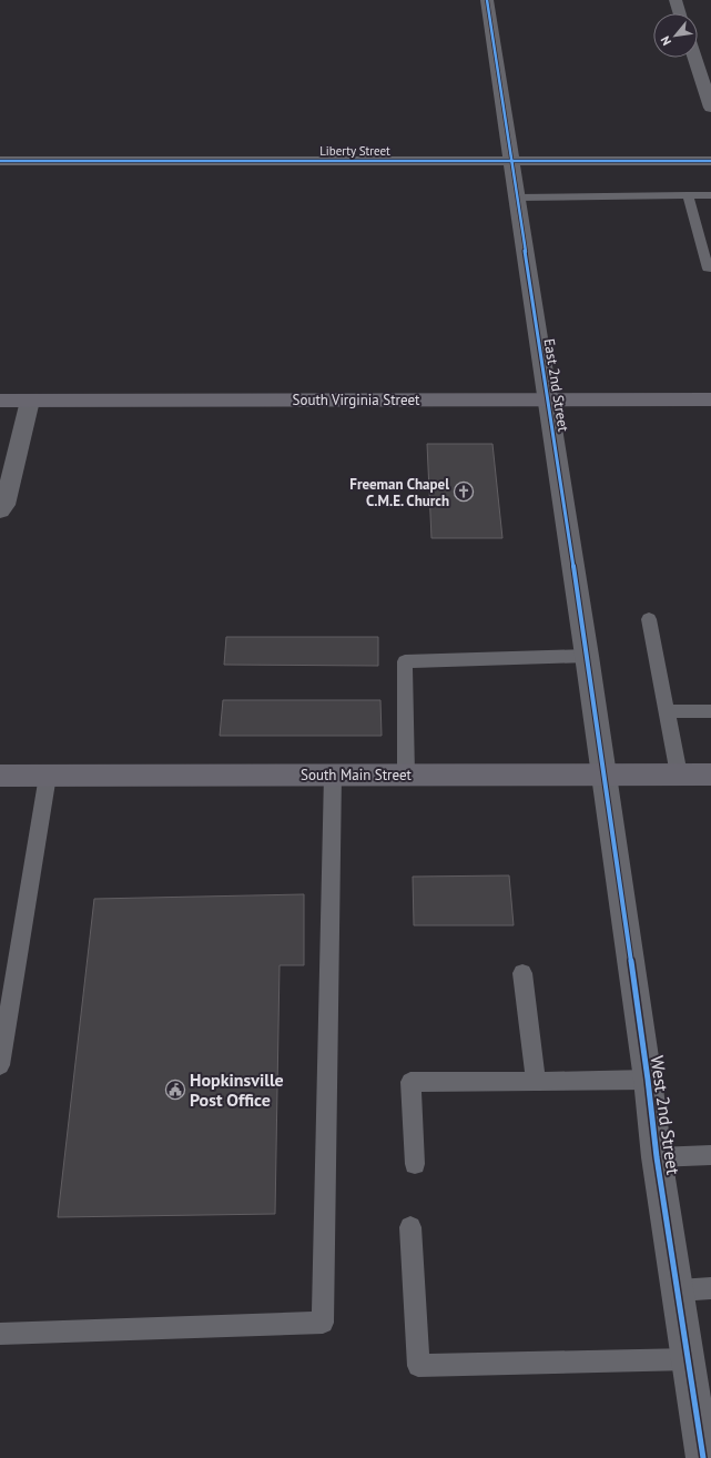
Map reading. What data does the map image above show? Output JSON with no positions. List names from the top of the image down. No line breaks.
{"streets":{"main road":["South Virginia Street","South Main Street"],"street":["Liberty Street","East 2nd Street","West 2nd Street"]},"crossings":[["Liberty Street","East 2nd Street"],["East 2nd Street","South Virginia Street"],["East 2nd Street","South Main Street"],["East 2nd Street","West 2nd Street"],["South Main Street","West 2nd Street"]],"places":{"church":["Freeman Chapel C.M.E. Church"],"public building":["Hopkinsville Post Office"]},"north":"bottom left"}
